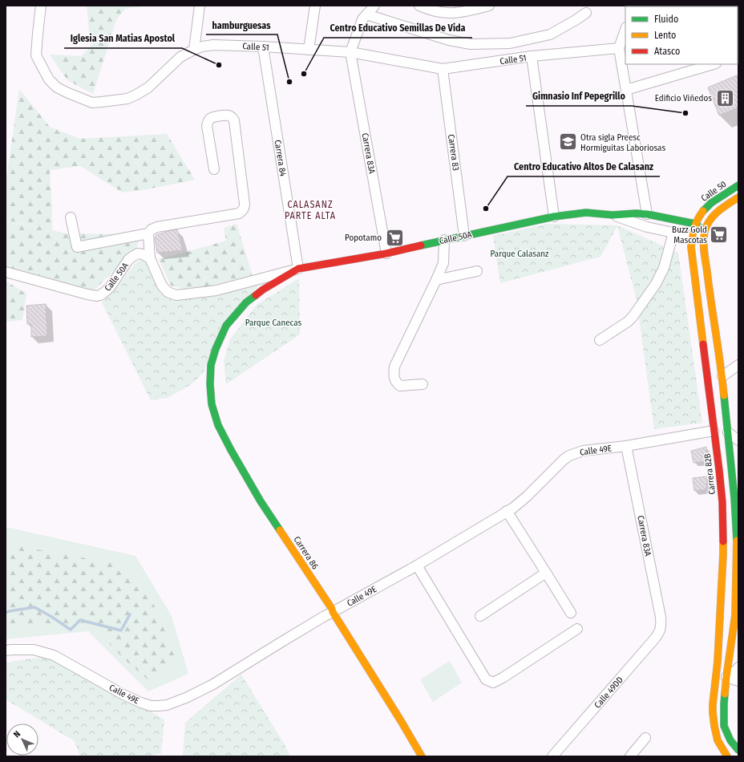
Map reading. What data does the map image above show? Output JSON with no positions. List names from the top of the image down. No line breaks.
{"streets":{"street":["Calle 51","Carrera 83","Carrera 83A","Carrera 84","Calle 50","Calle 50A","Calle 49E","Carrera 82B","Carrera 86","Calle 49DD"]},"crossings":[["Calle 51","Carrera 83"],["Calle 51","Carrera 83A"],["Calle 51","Carrera 84"],["Carrera 83","Calle 50A"],["Carrera 83A","Calle 50A"],["Carrera 83A","Calle 49E"],["Carrera 83A","Calle 49DD"],["Carrera 84","Calle 50A"],["Calle 50","Carrera 82B"],["Calle 50A","Carrera 82B"],["Calle 50A","Carrera 86"],["Calle 49E","Carrera 82B"],["Calle 49E","Carrera 86"]],"districts":["CALASANZ PARTE ALTA"],"parks":["Parque Calasanz","Parque Canecas"],"places":{"other":["Iglesia San Matias Apostol","Centro Educativo Semillas De Vida","hamburguesas","Gimnasio Inf Pepegrillo","Centro Educativo Altos De Calasanz"],"building":["Edificio Viñedos"],"school or university":["Otra sigla Preesc Hormiguitas Laboriosas"],"supermarket":["Buzz Gold Mascotas","Popotamo"]},"legend":["Fluido","Lento","Atasco"],"north":"top left"}
